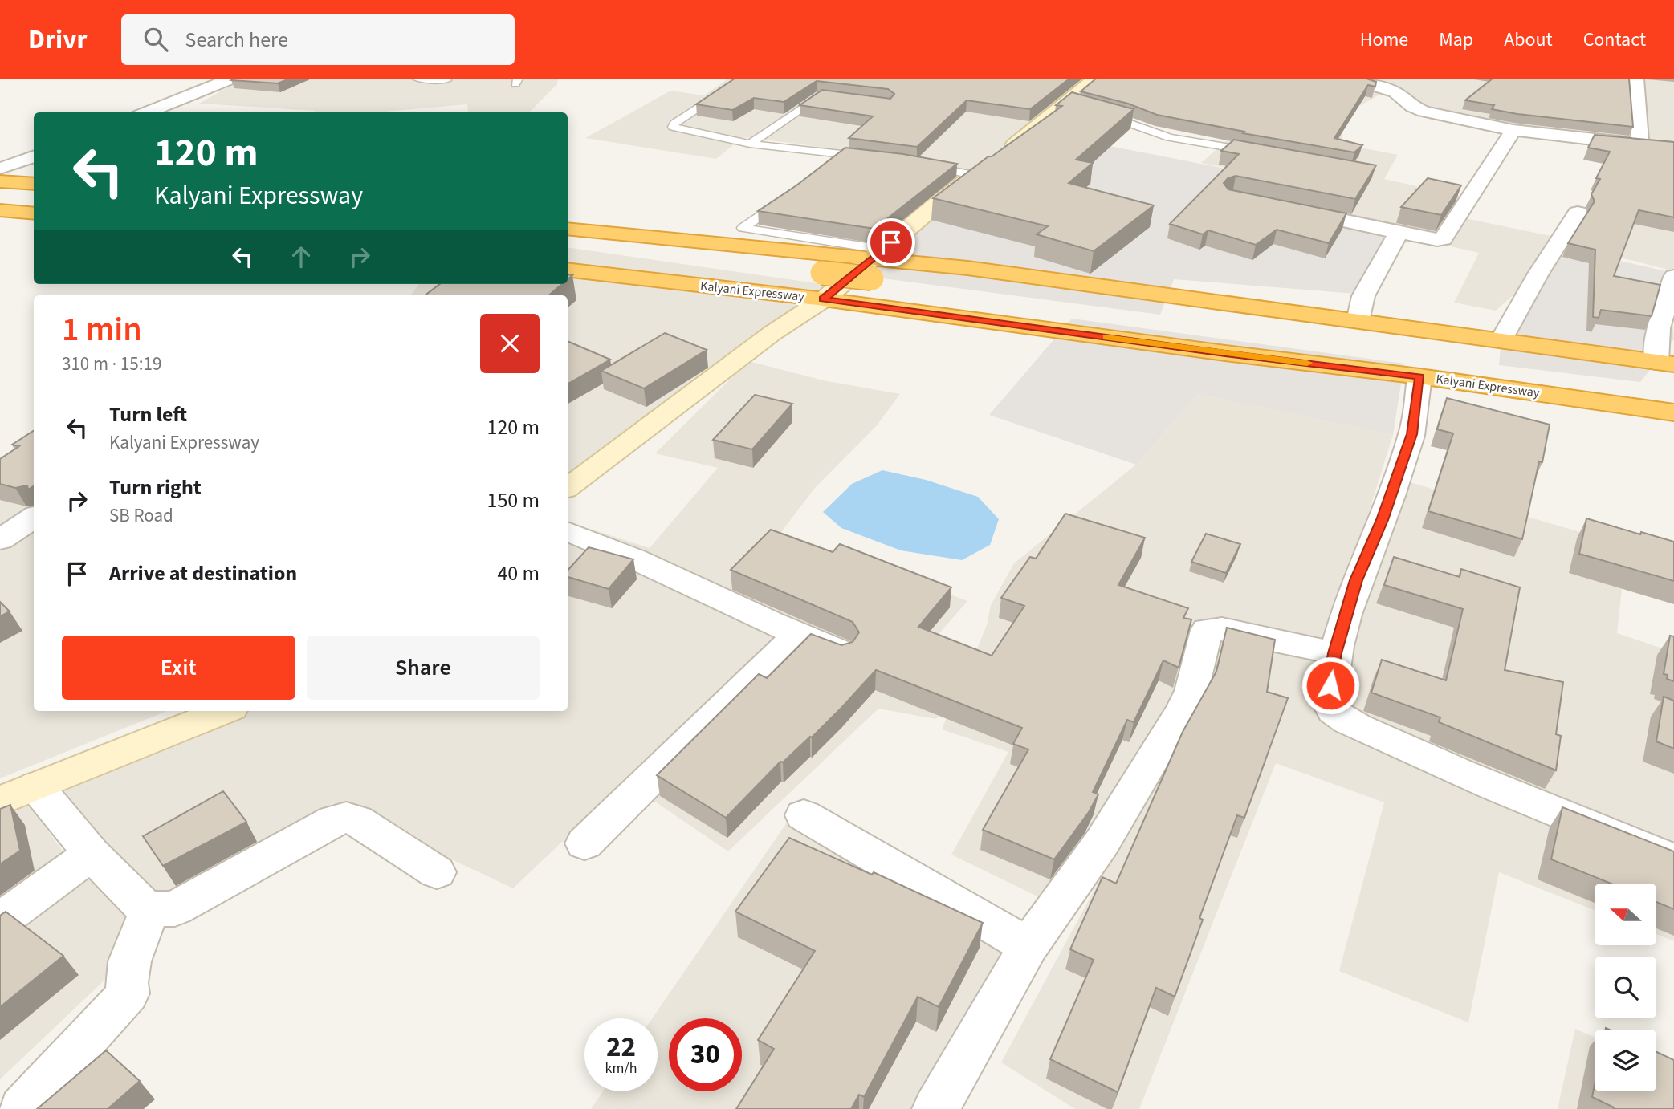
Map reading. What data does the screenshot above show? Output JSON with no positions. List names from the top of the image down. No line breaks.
{"streets":{"highway":["Kalyani Expressway"]},"north":"left","page":{"header":"Drivr","search":"Search here","nav":["Home","Map","About","Contact"],"turn":["120 m","Kalyani Expressway"],"heading":["1 min","310 m · 15:19"],"list":[{"name":"Turn left","note":"Kalyani Expressway","value":"120 m"},{"name":"Turn right","note":"SB Road","value":"150 m"},{"name":"Arrive at destination","value":"40 m"}],"buttons":["Exit","Share"],"speed":"22 km/h","limit":"30"}}
